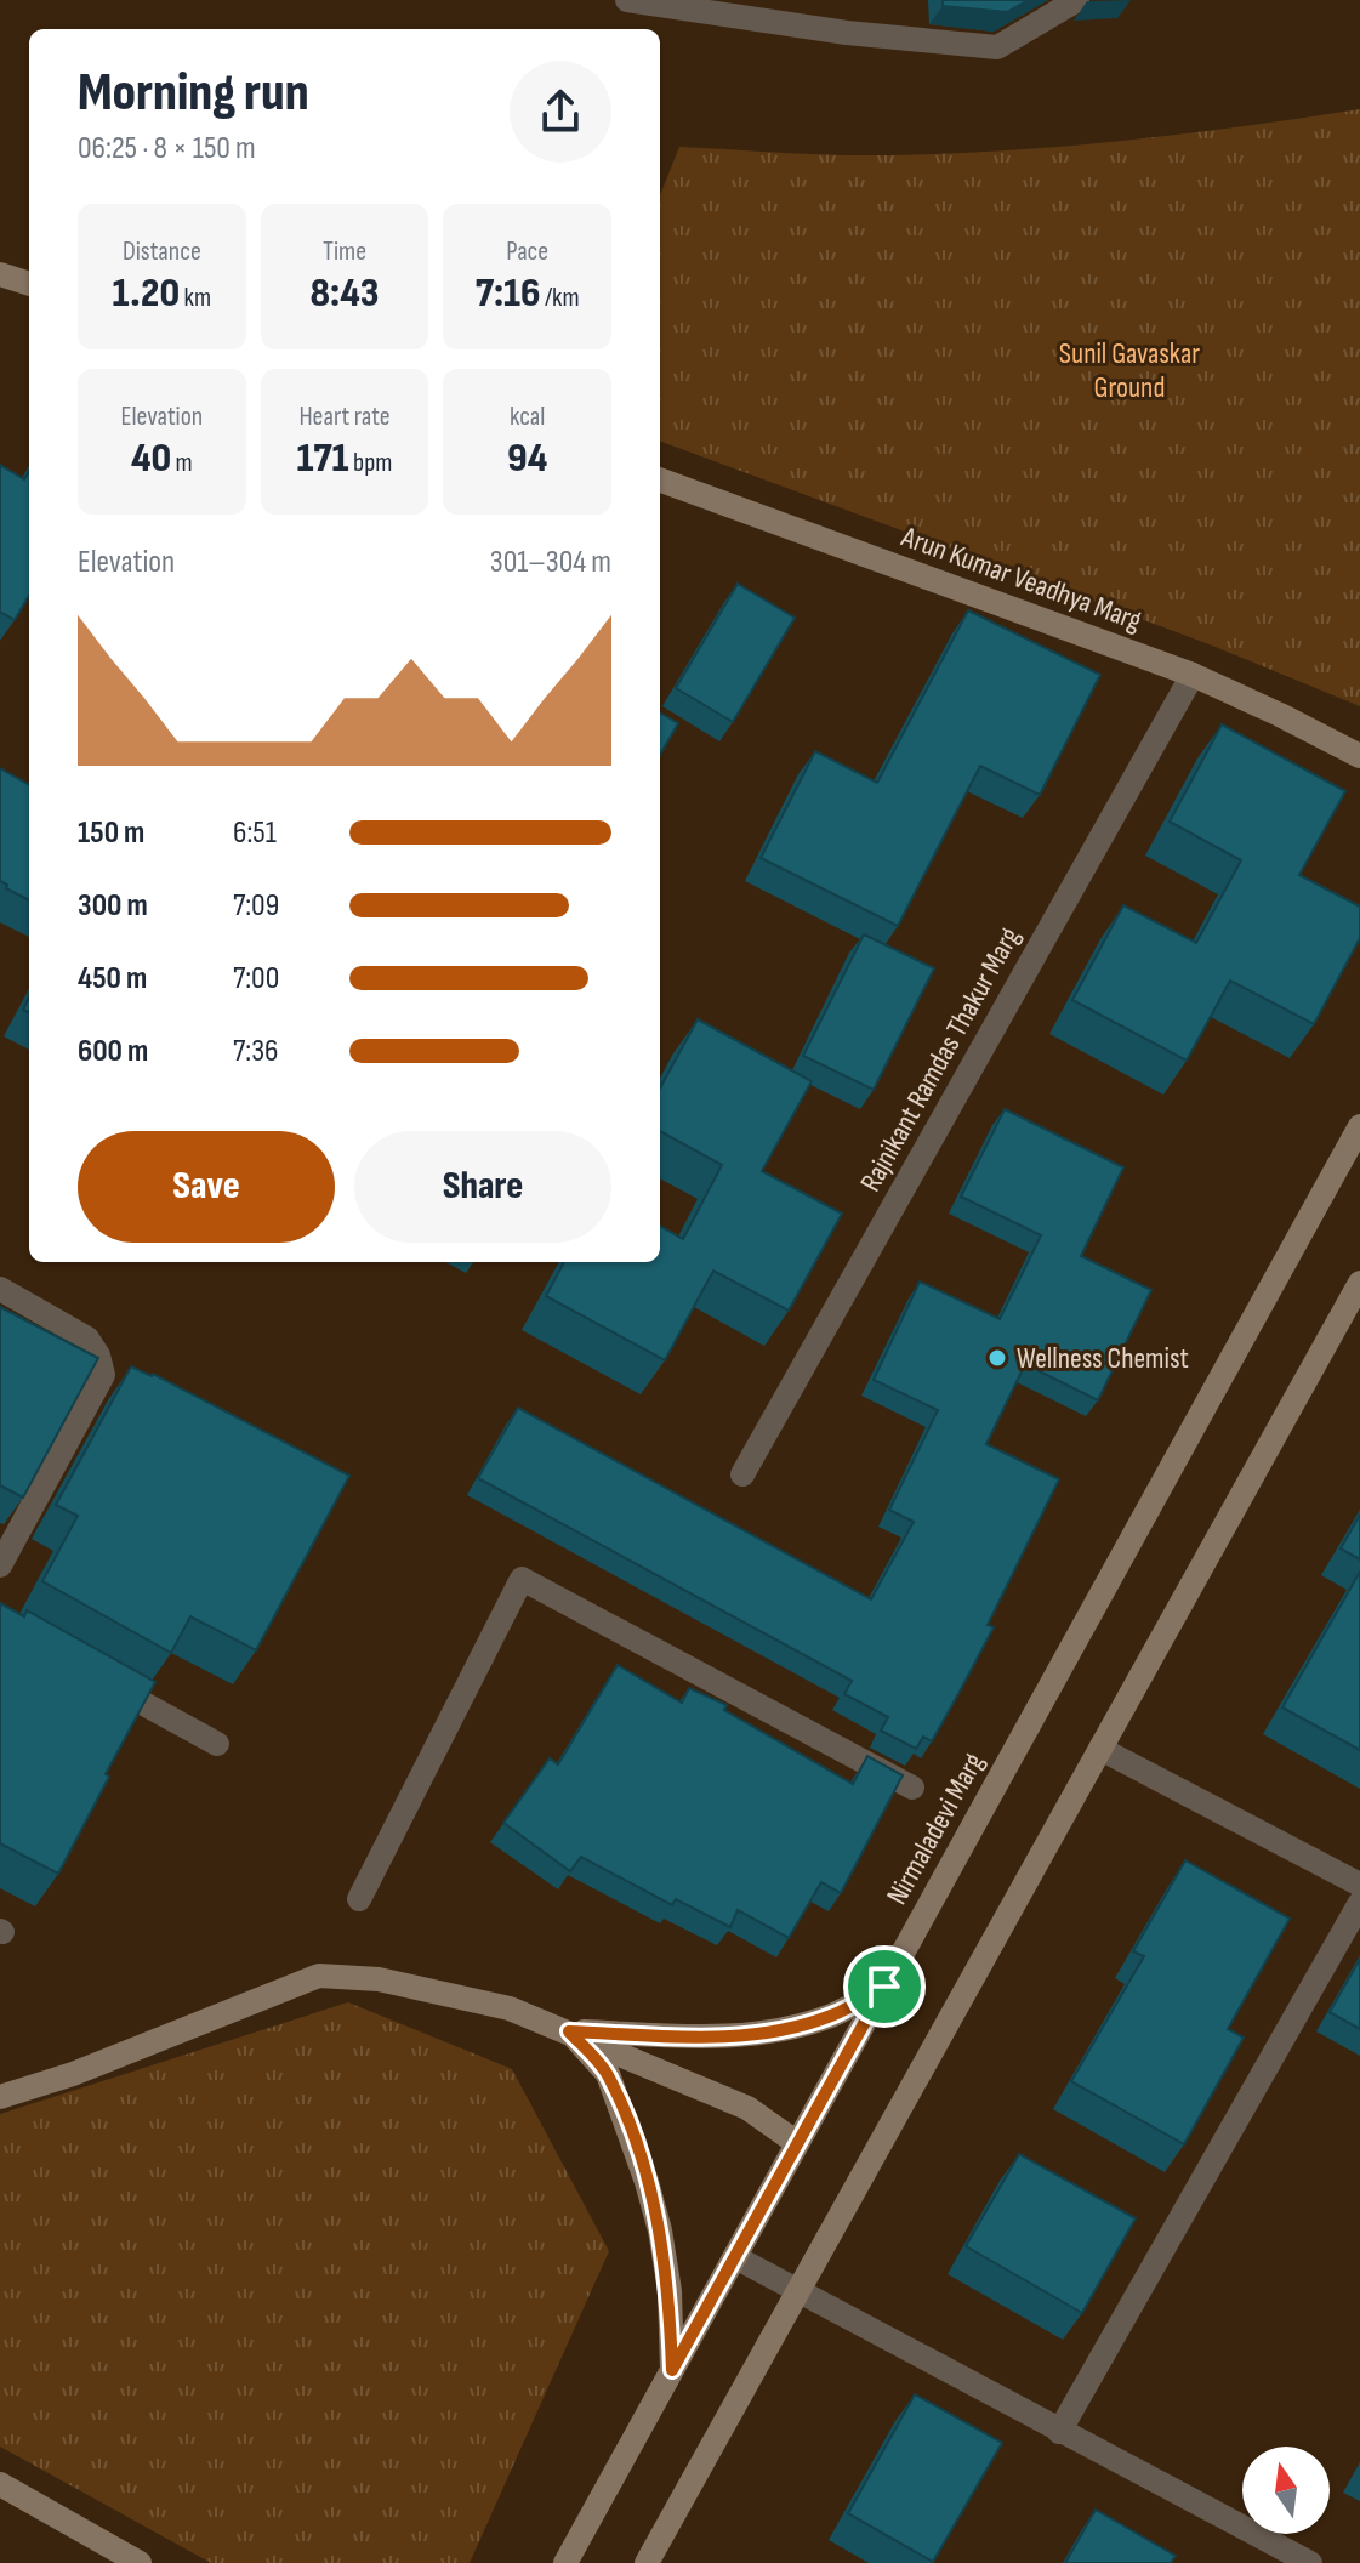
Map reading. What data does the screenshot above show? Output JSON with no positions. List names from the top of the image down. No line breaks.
{"streets":{"main road":["Arun Kumar Veadhya Marg","Nirmaladevi Marg"],"street":["Rajnikant Ramdas Thakur Marg"]},"crossings":[["Arun Kumar Veadhya Marg","Rajnikant Ramdas Thakur Marg"]],"parks":["Sunil Gavaskar Ground"],"places":["Wellness Chemist"],"north":"top","page":{"heading":["Morning run","06:25 · 8 × 150 m"],"stats":[["Distance","1.20 km"],["Time","8:43"],["Pace","7:16 /km"],["Elevation","40 m"],["Heart rate","171 bpm"],["kcal","94"]],"chart":["Elevation","301–304 m"],"list":[{"name":"150 m","note":"6:51"},{"name":"300 m","note":"7:09"},{"name":"450 m","note":"7:00"},{"name":"600 m","note":"7:36"}],"buttons":["Save","Share"]}}
